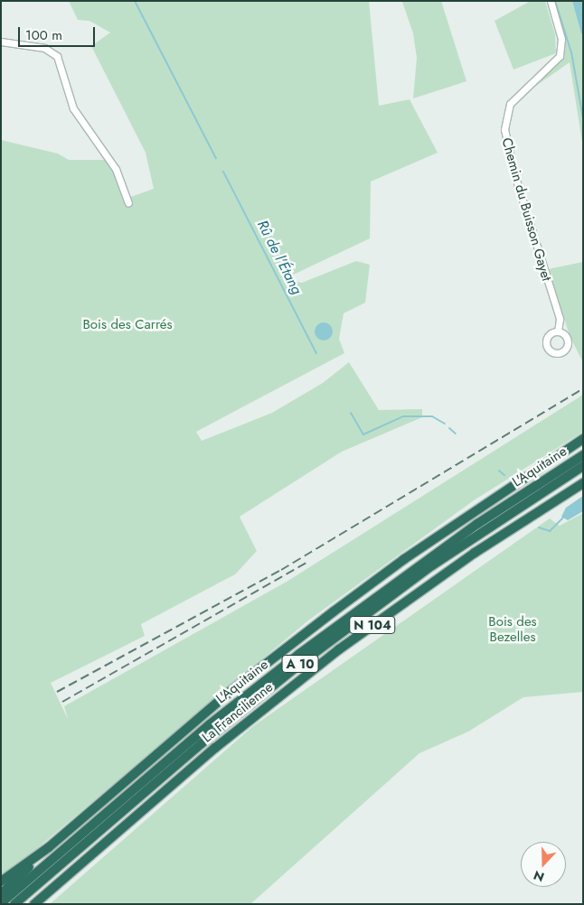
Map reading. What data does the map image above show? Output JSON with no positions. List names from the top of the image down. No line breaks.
{"streets":{"highway":["L'Aquitaine","N 104","A 10","La Francilienne"],"street":["Chemin du Buisson Gayet"]},"water":["Rû de l'Étang"],"parks":["Bois des Carrés","Bois des Bezelles"],"scale_bar":"100 m","north":"bottom"}
